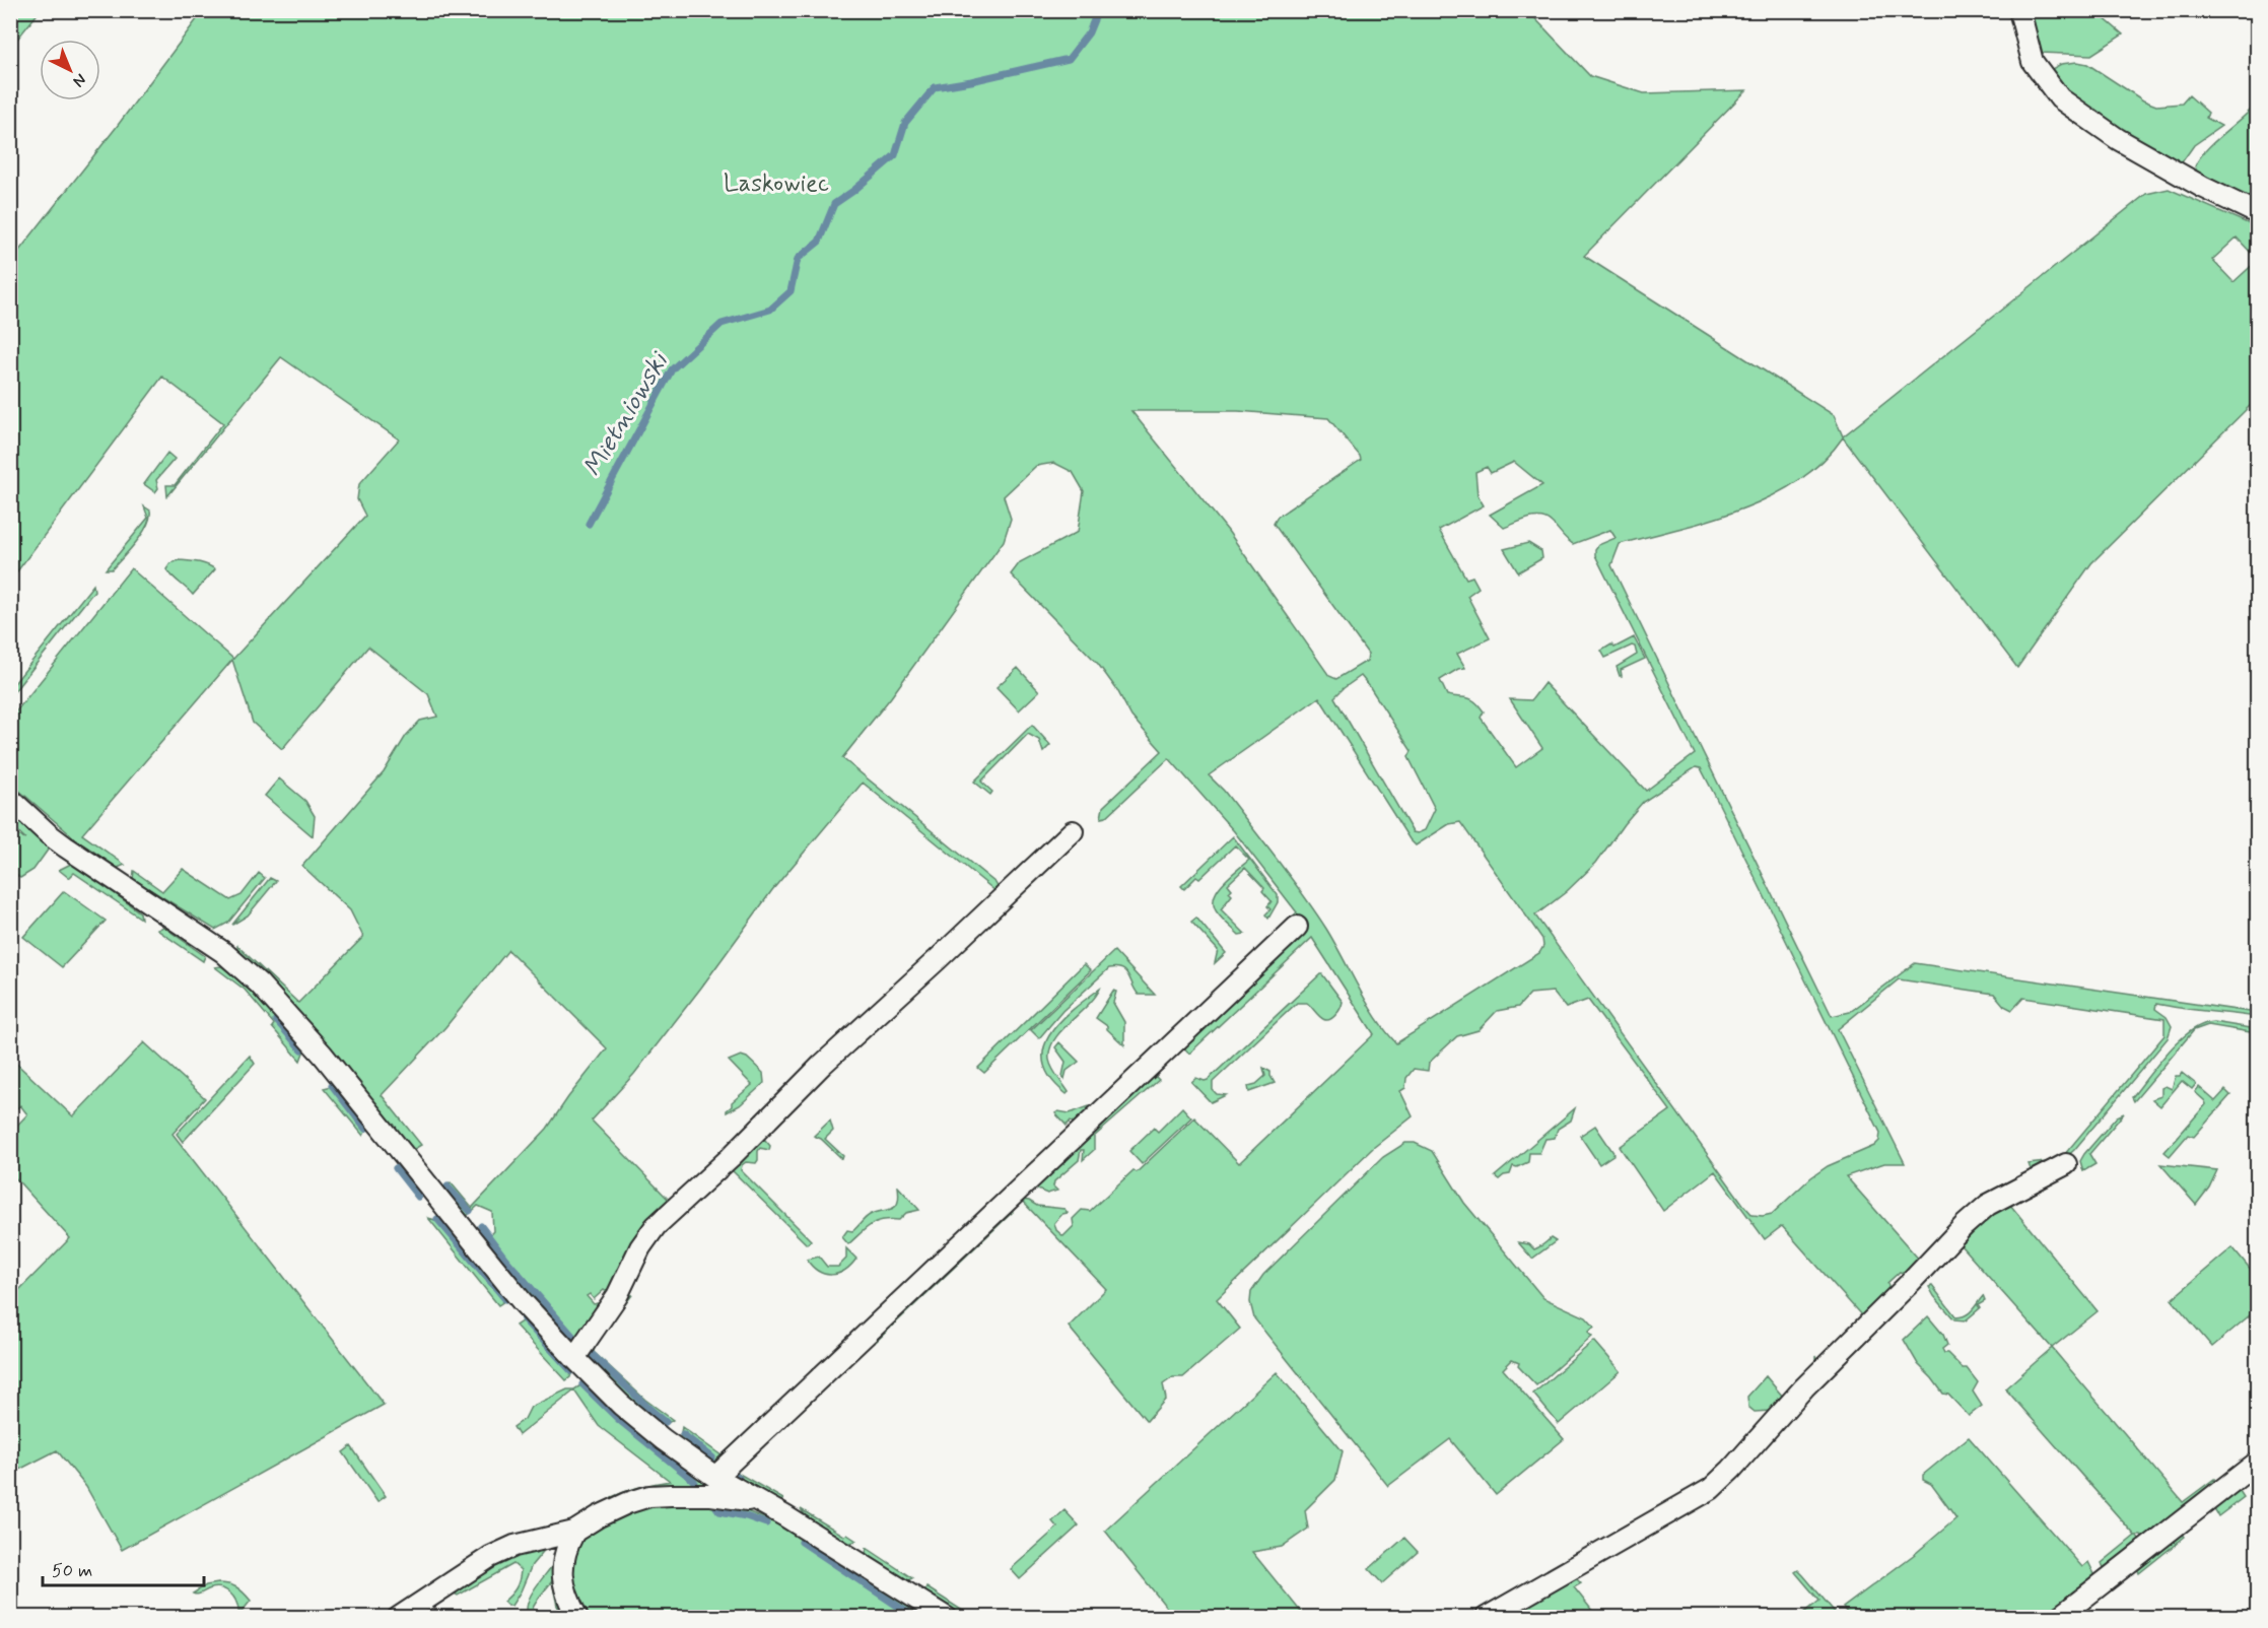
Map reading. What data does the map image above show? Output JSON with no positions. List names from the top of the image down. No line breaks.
{"water":["Mietniowski"],"parks":["Laskowiec"],"scale_bar":"50 m","north":"bottom right"}
